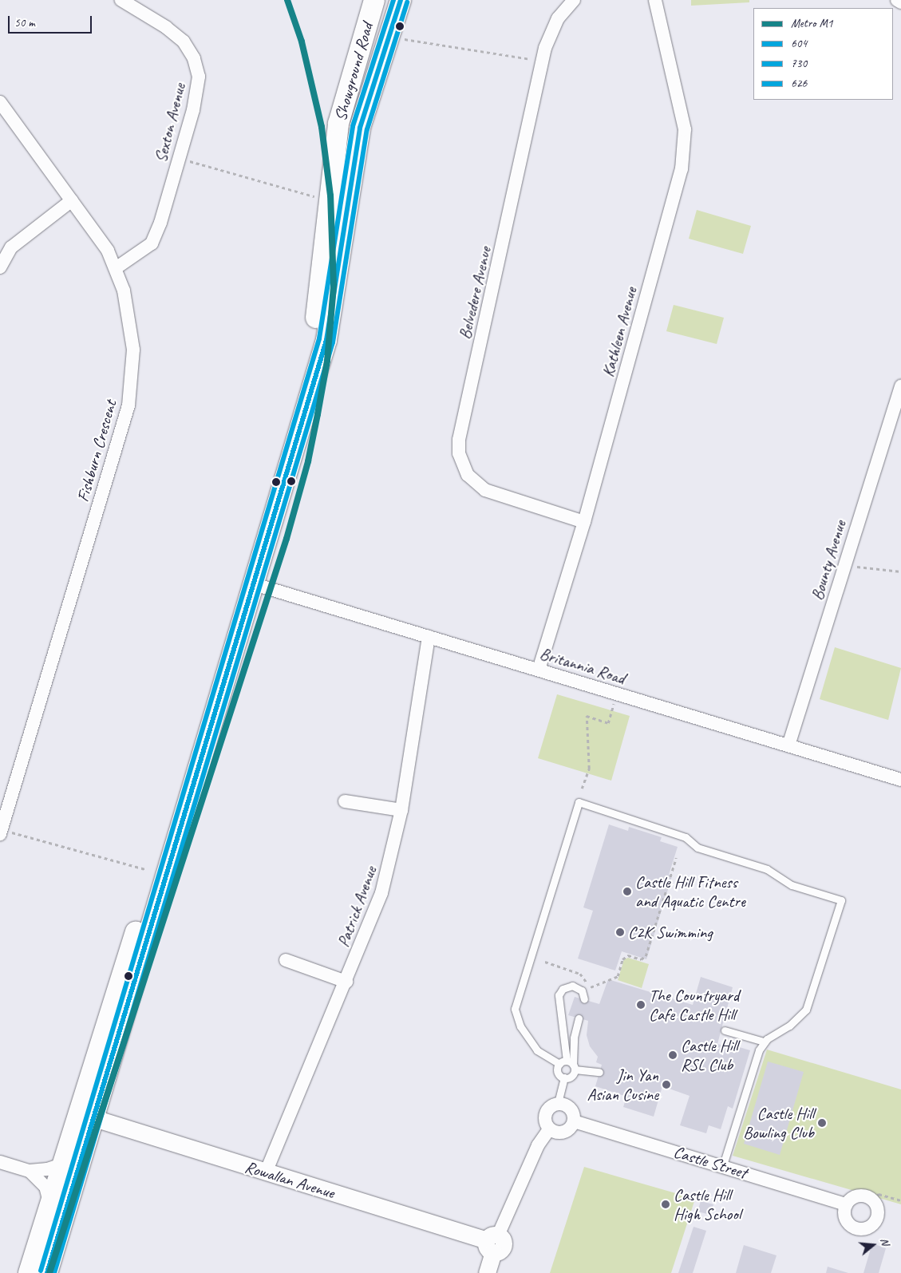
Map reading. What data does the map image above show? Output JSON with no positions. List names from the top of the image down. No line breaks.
{"streets":{"main road":["Showground Road"],"street":["Sexton Avenue","Belvedere Avenue","Kathleen Avenue","Fishburn Crescent","Bounty Avenue","Britannia Road","Patrick Avenue","Castle Street","Rowallan Avenue"]},"crossings":[["Showground Road","Britannia Road"],["Showground Road","Rowallan Avenue"],["Sexton Avenue","Fishburn Crescent"],["Belvedere Avenue","Kathleen Avenue"],["Kathleen Avenue","Britannia Road"],["Bounty Avenue","Britannia Road"],["Britannia Road","Patrick Avenue"],["Patrick Avenue","Rowallan Avenue"]],"places":["Castle Hill Fitness and Aquatic Centre","C2K Swimming","The Countryard Cafe Castle Hill","Castle Hill RSL Club","Jin Yan Asian Cusine","Castle Hill Bowling Club","Castle Hill High School"],"lines":["metro line M1","transit line 604","transit line 626","transit line 730"],"legend":["Metro M1","604","730","626"],"scale_bar":"50 m","north":"right"}
